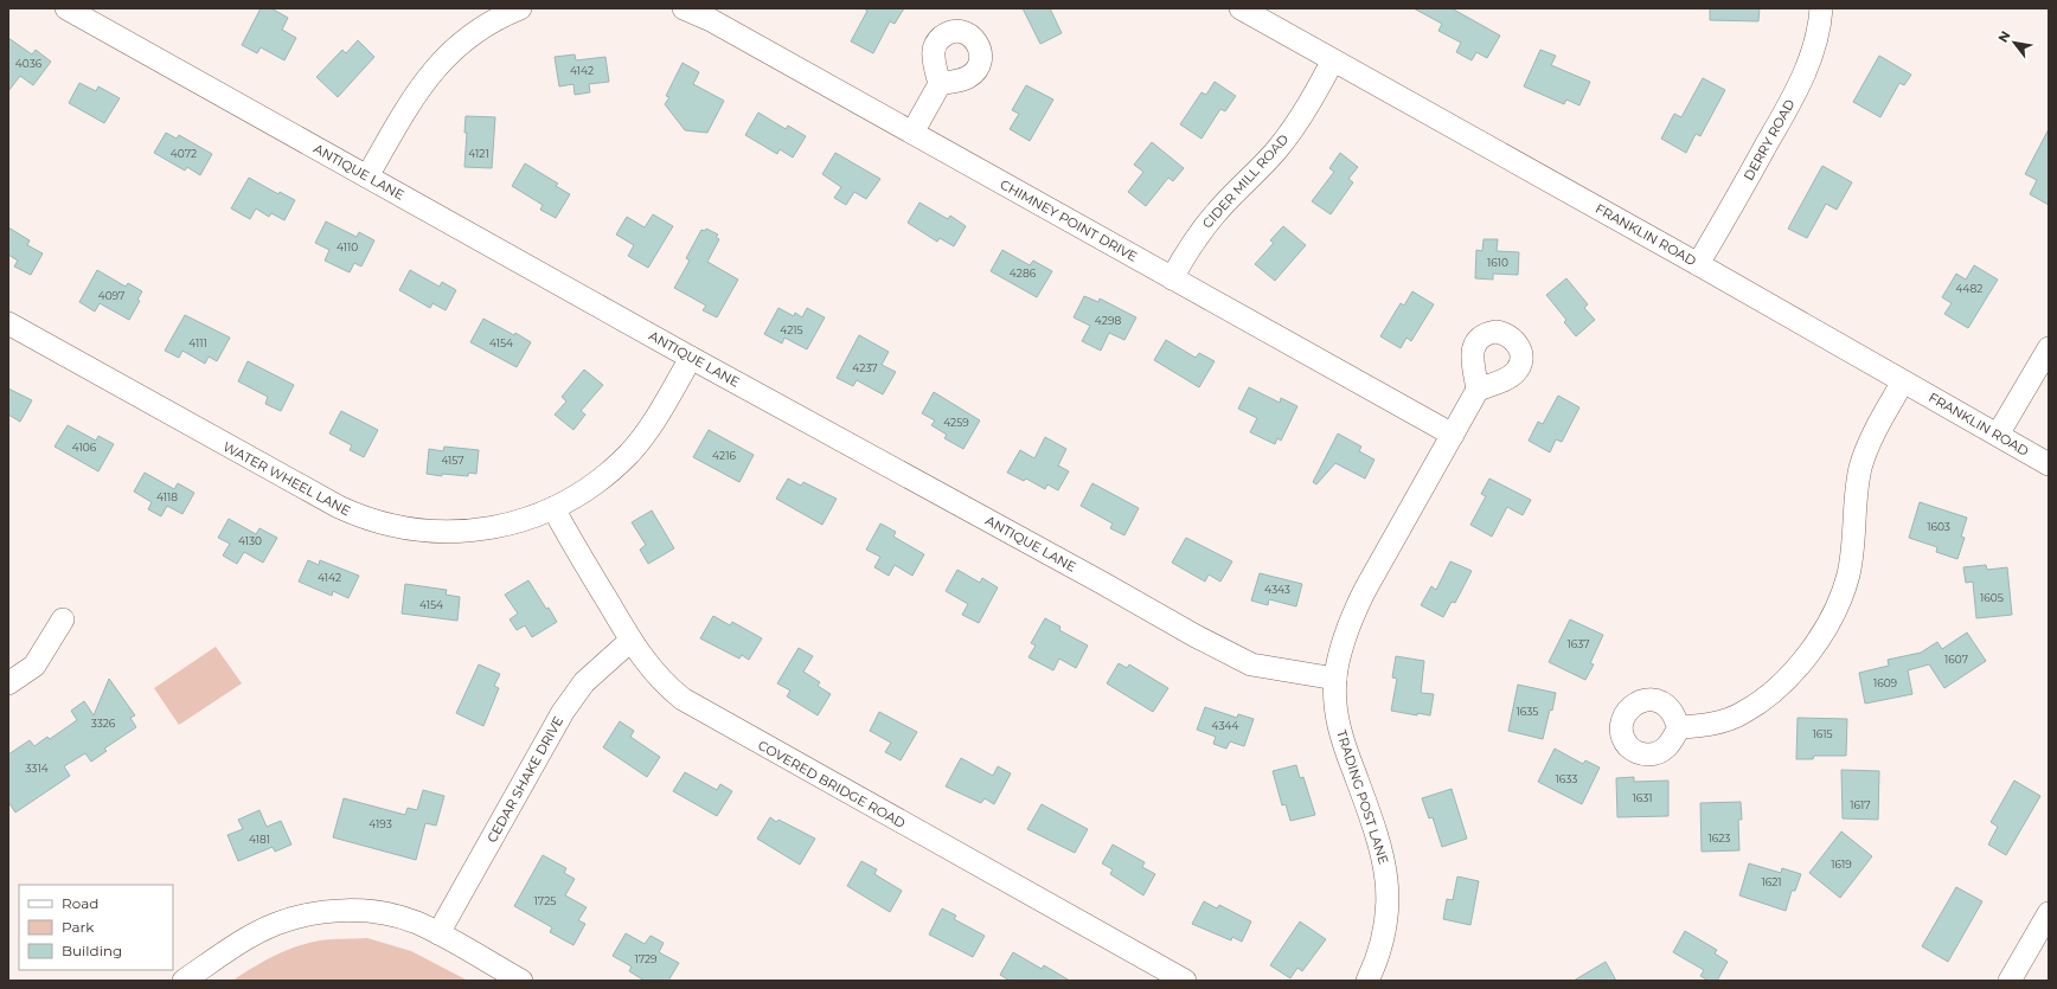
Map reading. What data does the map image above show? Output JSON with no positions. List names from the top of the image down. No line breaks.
{"streets":{"street":["DERRY ROAD","ANTIQUE LANE","CIDER MILL ROAD","CHIMNEY POINT DRIVE","FRANKLIN ROAD","WATER WHEEL LANE","CEDAR SHAKE DRIVE","COVERED BRIDGE ROAD","TRADING POST LANE"]},"crossings":[["DERRY ROAD","FRANKLIN ROAD"],["ANTIQUE LANE","WATER WHEEL LANE"],["ANTIQUE LANE","TRADING POST LANE"],["CIDER MILL ROAD","CHIMNEY POINT DRIVE"],["CIDER MILL ROAD","FRANKLIN ROAD"],["CHIMNEY POINT DRIVE","TRADING POST LANE"],["WATER WHEEL LANE","COVERED BRIDGE ROAD"],["CEDAR SHAKE DRIVE","COVERED BRIDGE ROAD"]],"house_numbers":["4036","4142","4072","4121","4110","1610","4286","4482","4097","4298","4215","4111","4154","4237","4259","4106","4216","4157","4118","1603","4130","4142","4343","1605","4154","1637","1607","1609","1635","3326","4344","1615","3314","1633","1631","1617","4193","1623","4181","1619","1621","1725","1729"],"legend":["Road","Park","Building"],"north":"top left"}
